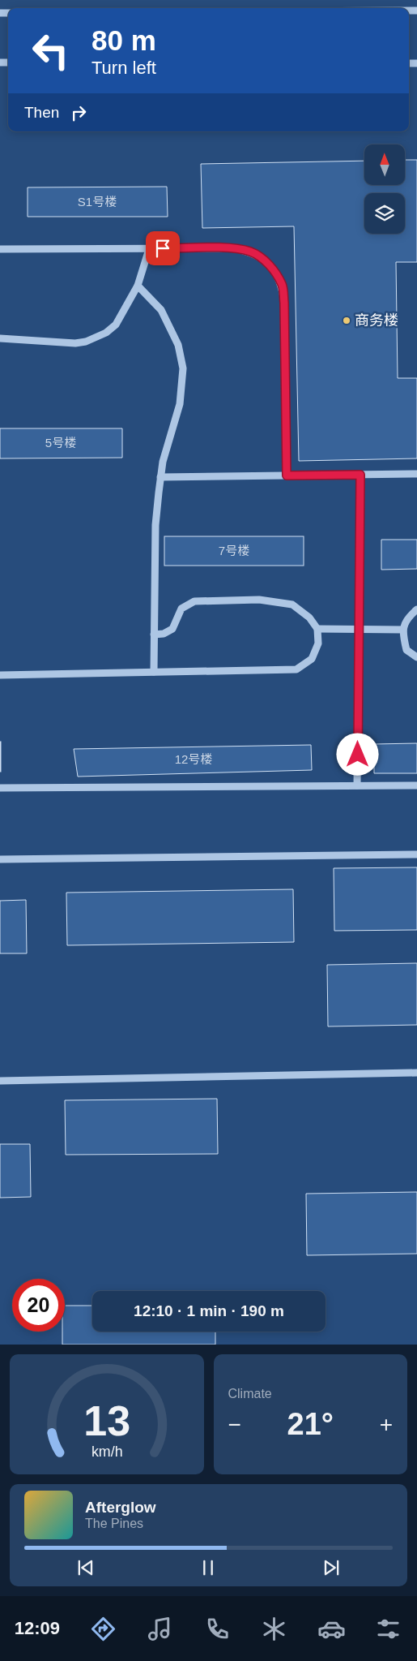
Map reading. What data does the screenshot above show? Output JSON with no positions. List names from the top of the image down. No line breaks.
{"places":["商务楼"],"house_numbers":["S1号楼","5号楼","7号楼","12号楼"],"north":"top","page":{"turn":["80 m","Turn left"],"then":"Then","limit":"20","trip":"12:10 · 1 min · 190 m","tile":"Climate","heat":["−","21°","+"],"song":["Afterglow","The Pines"],"tabs":"12:09","gauge":["13","km/h"]}}
